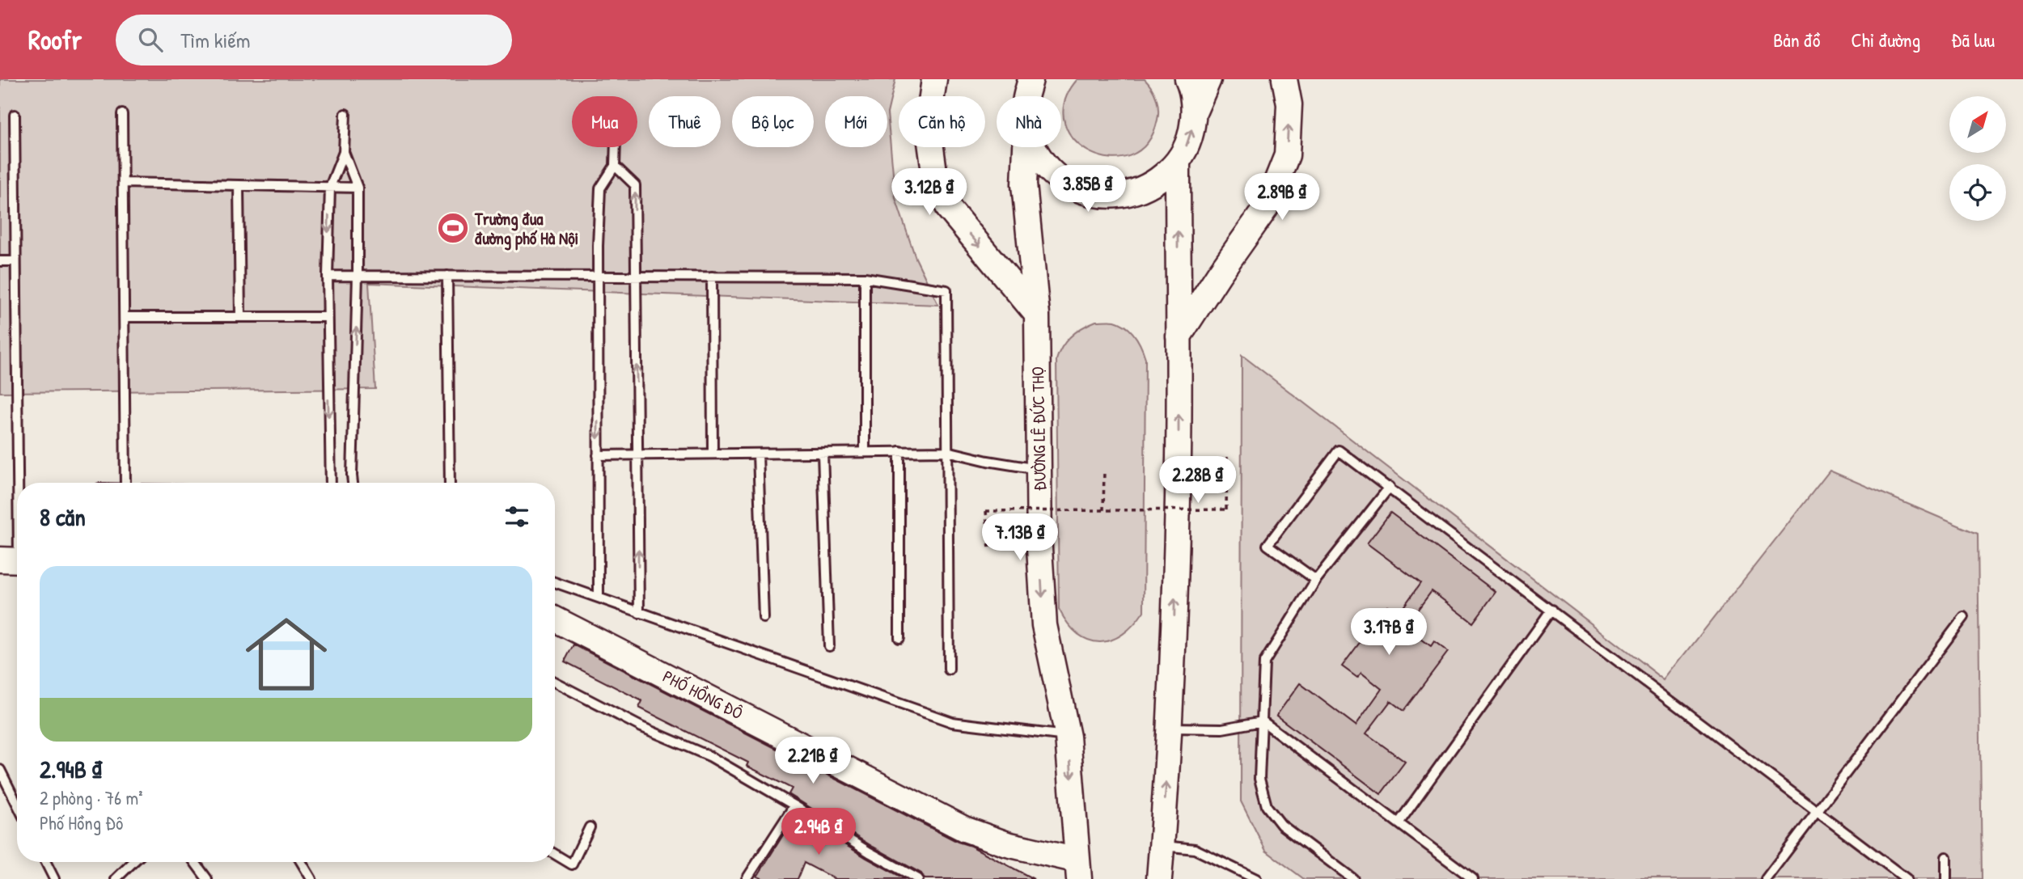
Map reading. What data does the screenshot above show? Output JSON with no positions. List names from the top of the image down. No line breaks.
{"streets":{"main road":["ĐƯỜNG LÊ ĐỨC THỌ","PHỐ HỒNG ĐÔ"]},"crossings":[["ĐƯỜNG LÊ ĐỨC THỌ","PHỐ HỒNG ĐÔ"]],"places":{"sports":["Trường đua đường phố Hà Nội"]},"north":"top right","page":{"header":"Roofr","search":"Tìm kiếm","nav":["Bản đồ","Chỉ đường","Đã lưu"],"chip":["Mua","Thuê","Bộ lọc","Mới","Căn hộ","Nhà"],"price":["3.85B ₫","3.12B ₫","2.89B ₫","2.28B ₫","7.13B ₫","3.17B ₫","2.21B ₫","2.94B ₫"],"heading":"8 căn","list":[{"name":"2.94B ₫","note":"2 phòng · 76 m² · Phố Hồng Đô"}]}}
